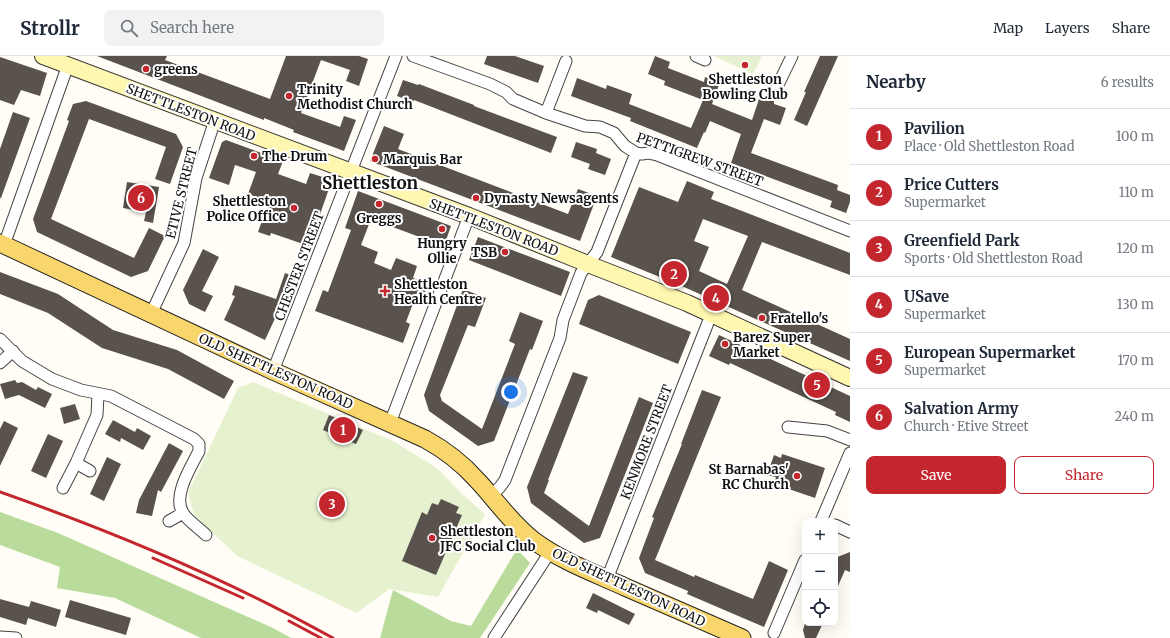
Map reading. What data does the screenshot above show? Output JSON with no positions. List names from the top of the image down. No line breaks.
{"streets":{"main road":["OLD SHETTLESTON ROAD"],"street":["SHETTLESTON ROAD","PETTIGREW STREET","ETIVE STREET","CHESTER STREET","KENMORE STREET"]},"crossings":[["SHETTLESTON ROAD","ETIVE STREET"],["SHETTLESTON ROAD","CHESTER STREET"],["SHETTLESTON ROAD","KENMORE STREET"],["ETIVE STREET","OLD SHETTLESTON ROAD"],["CHESTER STREET","OLD SHETTLESTON ROAD"],["OLD SHETTLESTON ROAD","KENMORE STREET"]],"districts":["Shettleston"],"places":{"other":["Shettleston Bowling Club","greens","Trinity Methodist Church","The Drum","Marquis Bar","Dynasty Newsagents","Greggs","Shettleston Police Office","Hungry Ollie","TSB","Fratello's","Barez Super Market","St Barnabas' RC Church","Shettleston JFC Social Club"],"health":["Shettleston Health Centre"]},"page":{"header":"Strollr","search":"Search here","nav":["Map","Layers","Share"],"heading":["Nearby","6 results"],"list":[{"mark":"1","name":"Pavilion","note":"Place · Old Shettleston Road","value":"100 m"},{"mark":"2","name":"Price Cutters","note":"Supermarket","value":"110 m"},{"mark":"3","name":"Greenfield Park","note":"Sports · Old Shettleston Road","value":"120 m"},{"mark":"4","name":"USave","note":"Supermarket","value":"130 m"},{"mark":"5","name":"European Supermarket","note":"Supermarket","value":"170 m"},{"mark":"6","name":"Salvation Army","note":"Church · Etive Street","value":"240 m"}],"pins":["6","2","4","5","1","3"],"buttons":["Save","Share"],"map_buttons":["+","−"]}}
